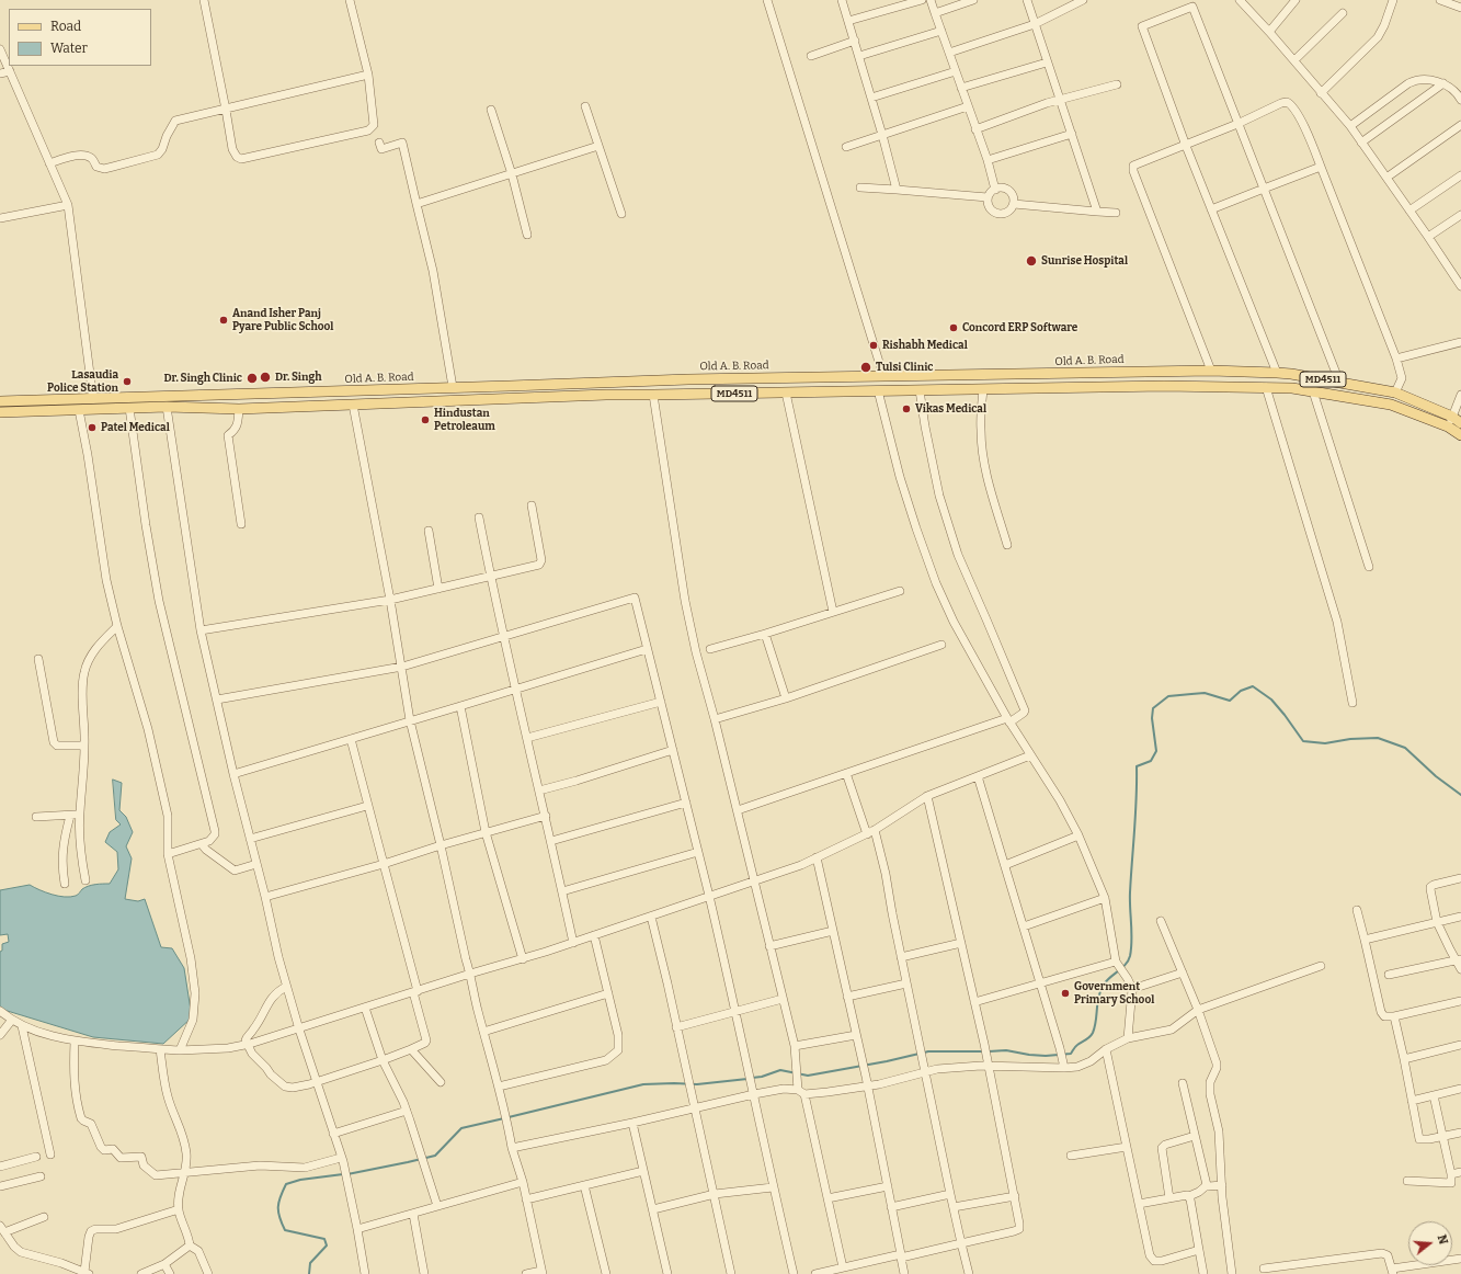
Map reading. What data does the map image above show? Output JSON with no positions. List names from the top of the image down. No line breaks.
{"streets":{"main road":["Old A. B. Road","MD4511"]},"places":["Sunrise Hospital","Anand Isher Panj Pyare Public School","Concord ERP Software","Rishabh Medical","Tulsi Clinic","Dr. Singh","Dr. Singh Clinic","Lasaudia Police Station","Vikas Medical","Hindustan Petroleaum","Patel Medical","Government Primary School"],"legend":["Road","Water"],"north":"right"}
